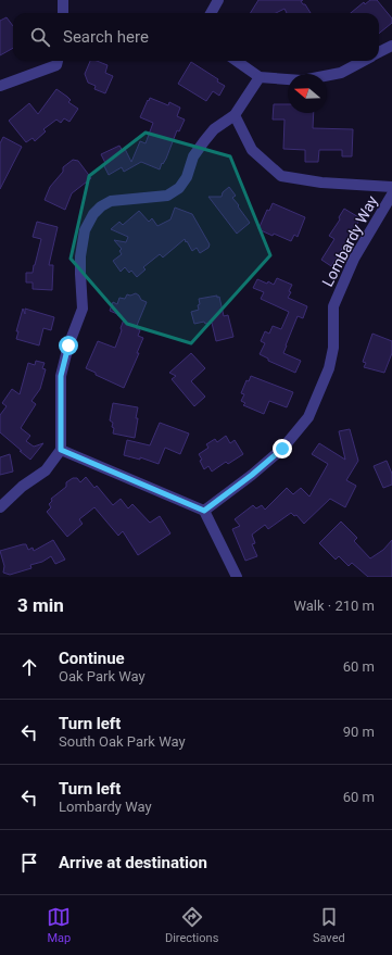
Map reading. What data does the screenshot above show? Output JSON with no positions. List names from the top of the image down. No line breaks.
{"streets":{"street":["Lombardy Way"]},"north":"left","page":{"search":"Search here","heading":["3 min","Walk · 210 m"],"list":[["Continue","Oak Park Way","60 m"],["Turn left","South Oak Park Way","90 m"],["Turn left","Lombardy Way","60 m"],"Arrive at destination"],"nav":["Map","Directions","Saved"]}}
